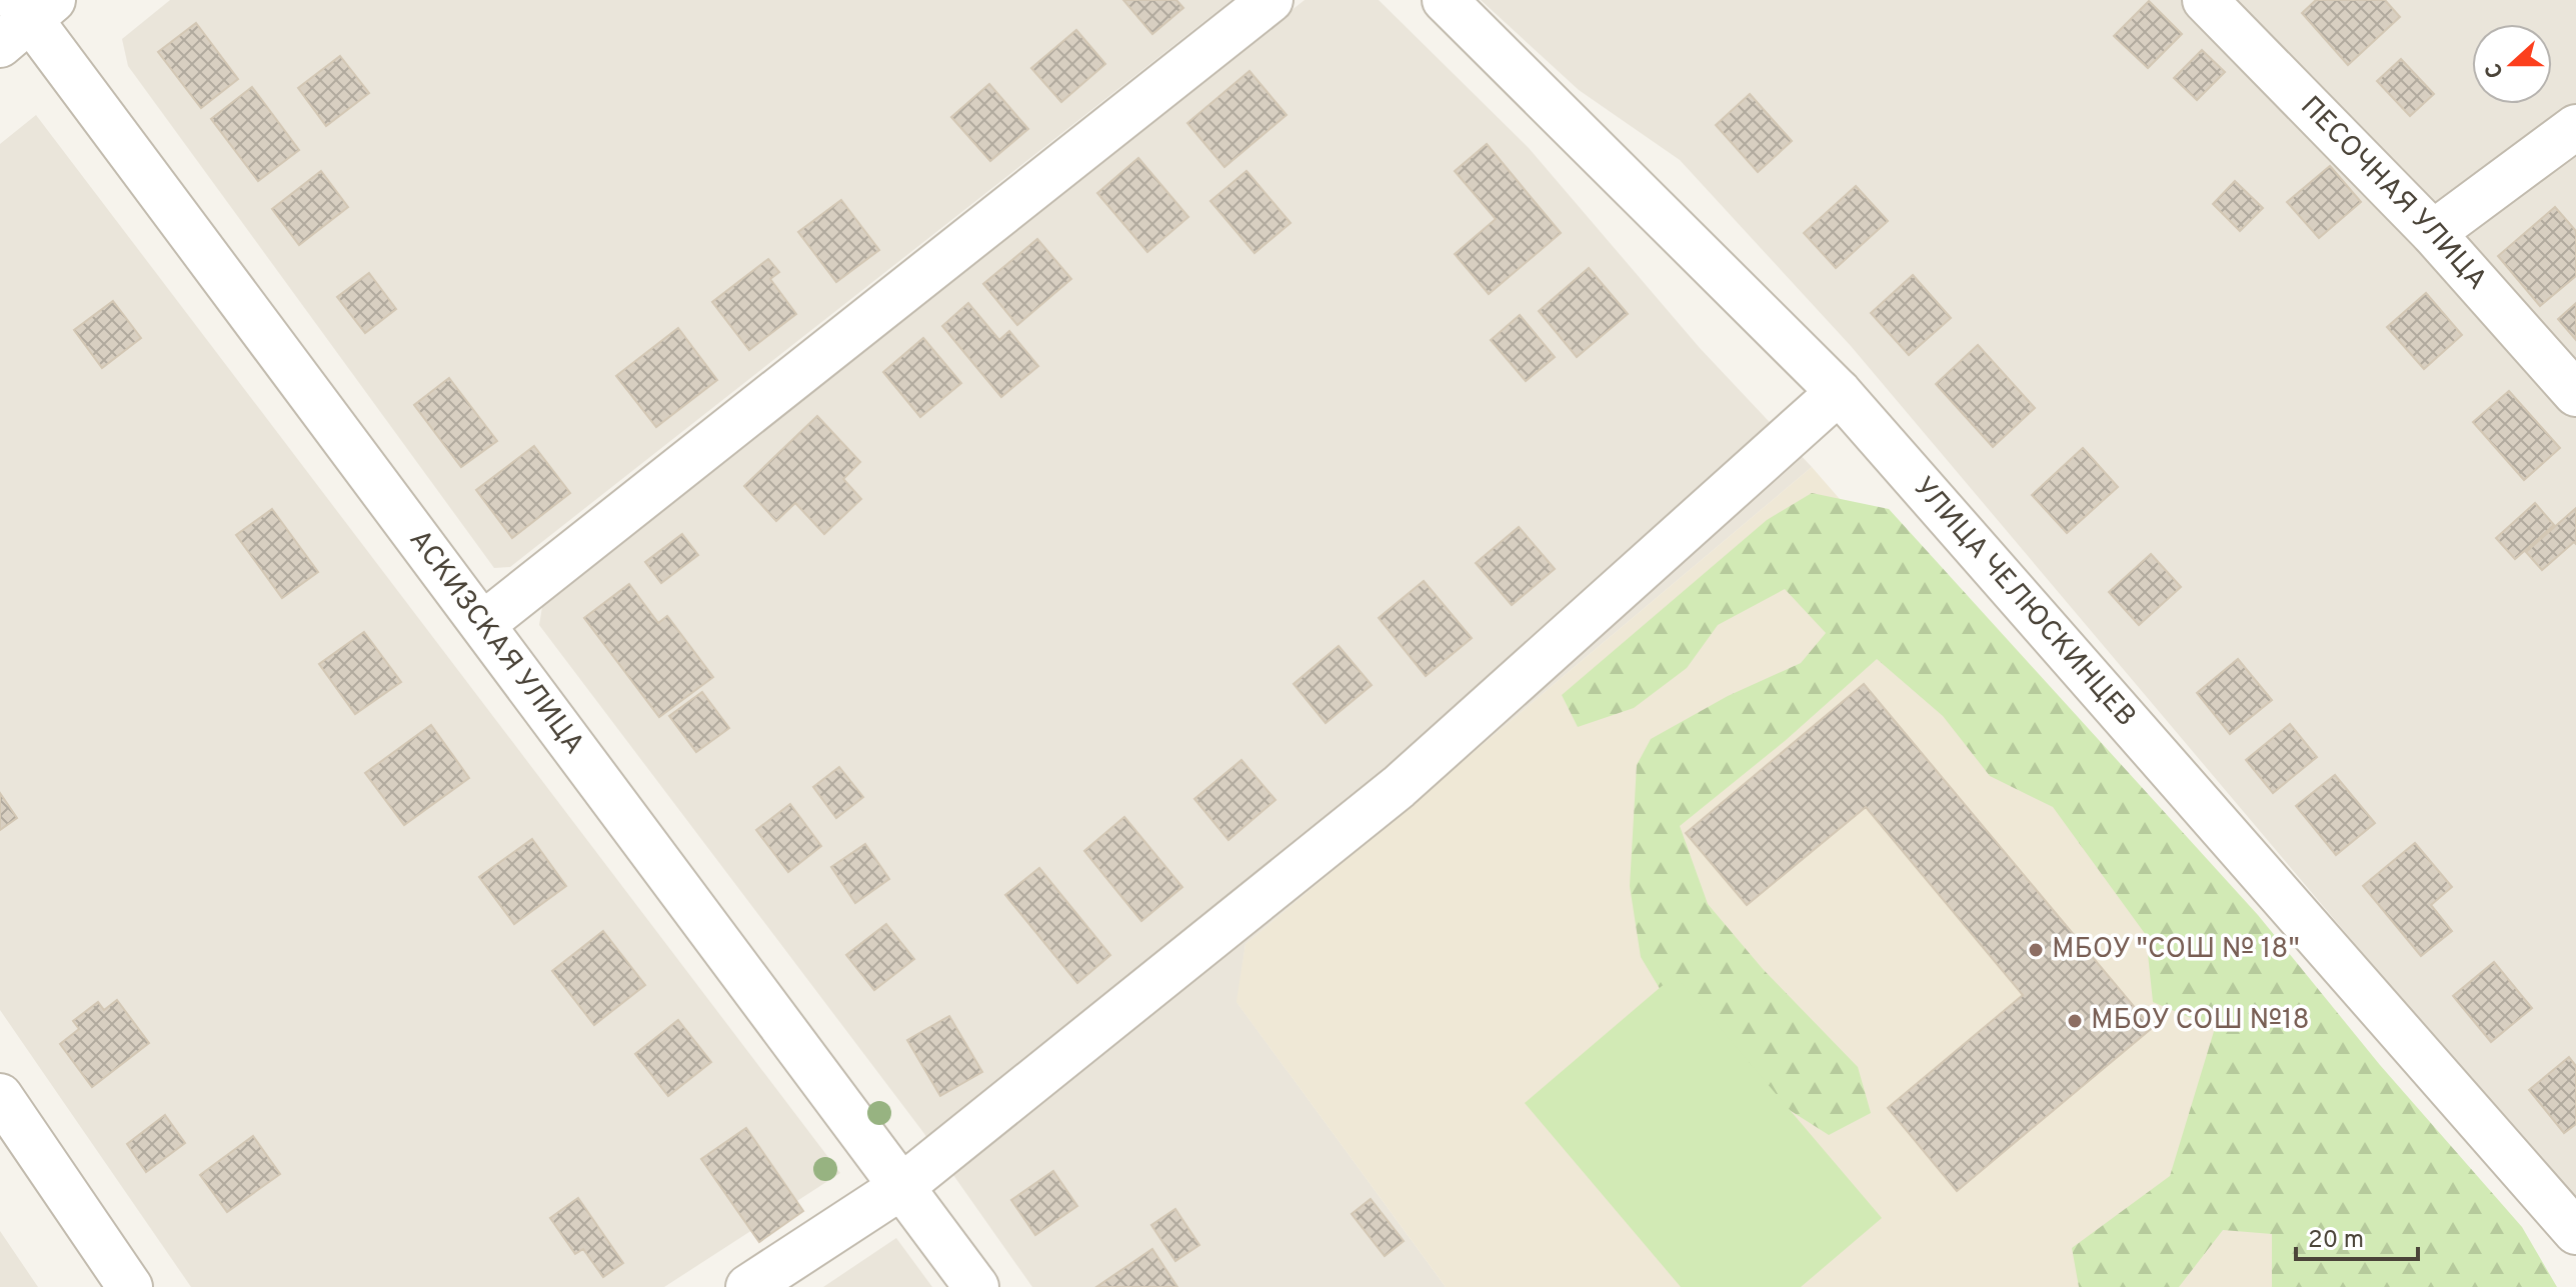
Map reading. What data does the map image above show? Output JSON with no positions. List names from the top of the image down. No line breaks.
{"streets":{"street":["ПЕСОЧНАЯ УЛИЦА","УЛИЦА ЧЕЛЮСКИНЦЕВ","АСКИЗСКАЯ УЛИЦА"]},"places":["МБОУ \"СОШ № 18\"","МБОУ СОШ №18"],"scale_bar":"20 m","north":"left"}
